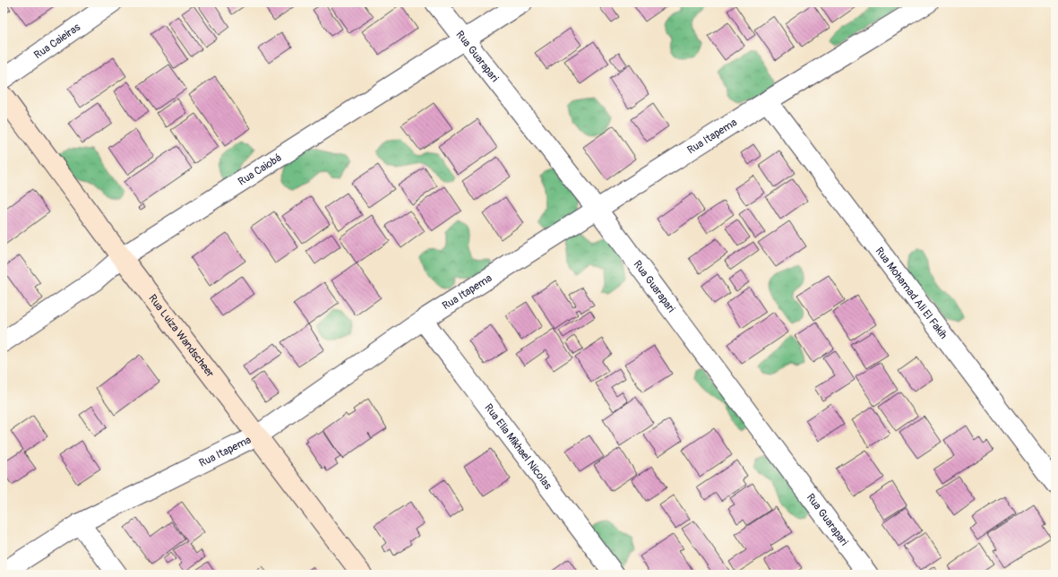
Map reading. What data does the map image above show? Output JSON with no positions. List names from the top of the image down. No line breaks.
{"streets":{"main road":["Rua Luiza Wandscheer"],"street":["Rua Caieiras","Rua Guarapari","Rua Itapema","Rua Caiobá","Rua Mohamad Ali El Fakih","Rua Elia Mikhael Nicolas"]},"crossings":[["Rua Guarapari","Rua Itapema"],["Rua Guarapari","Rua Caiobá"],["Rua Itapema","Rua Mohamad Ali El Fakih"],["Rua Itapema","Rua Luiza Wandscheer"],["Rua Itapema","Rua Elia Mikhael Nicolas"],["Rua Caiobá","Rua Luiza Wandscheer"]]}
